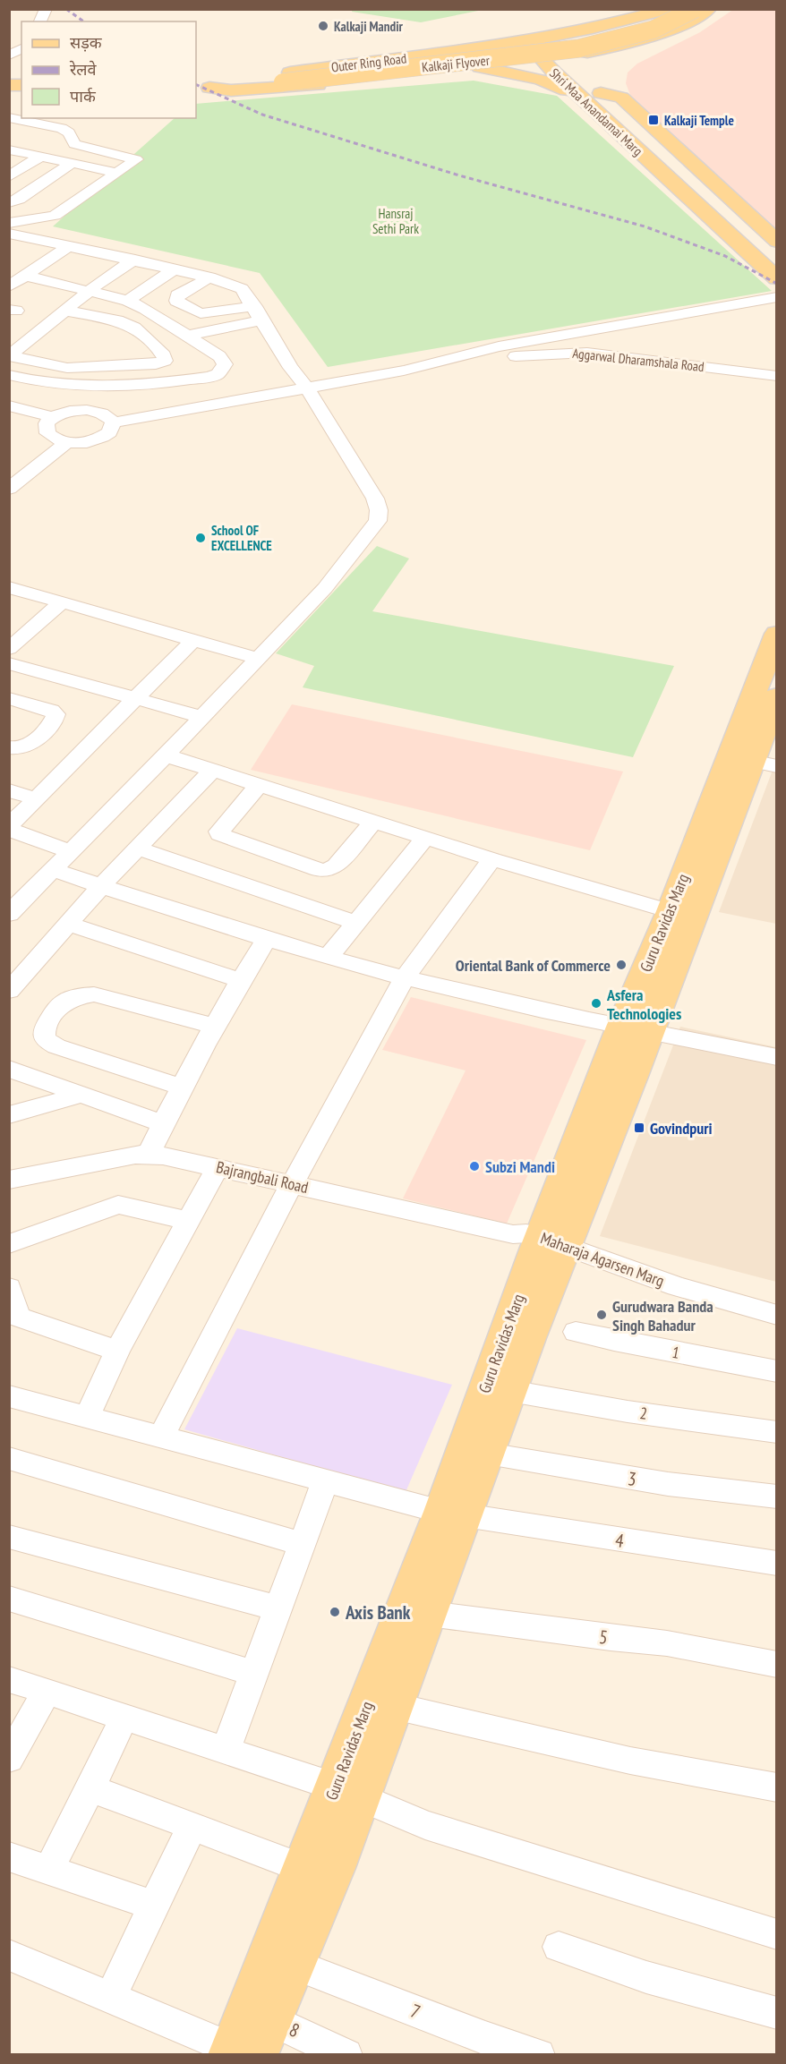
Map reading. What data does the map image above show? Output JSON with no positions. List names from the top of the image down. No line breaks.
{"streets":{"main road":["Outer Ring Road","Kalkaji Flyover","Shri Maa Anandamai Marg","Guru Ravidas Marg"],"street":["Aggarwal Dharamshala Road","Bajrangbali Road","Maharaja Agarsen Marg","1","2","3","4","5","7","8"]},"crossings":[["Guru Ravidas Marg","Bajrangbali Road"],["Guru Ravidas Marg","Maharaja Agarsen Marg"],["Guru Ravidas Marg","2"],["Guru Ravidas Marg","3"],["Guru Ravidas Marg","4"],["Guru Ravidas Marg","5"],["Guru Ravidas Marg","7"],["Guru Ravidas Marg","8"],["Bajrangbali Road","Maharaja Agarsen Marg"]],"parks":["Hansraj Sethi Park"],"places":{"other":["Kalkaji Mandir","School OF EXCELLENCE","Oriental Bank of Commerce","Asfera Technologies","Subzi Mandi","Gurudwara Banda Singh Bahadur","Axis Bank"],"transit":["Kalkaji Temple","Govindpuri"]},"legend":["सड़क","रेलवे","पार्क"]}
